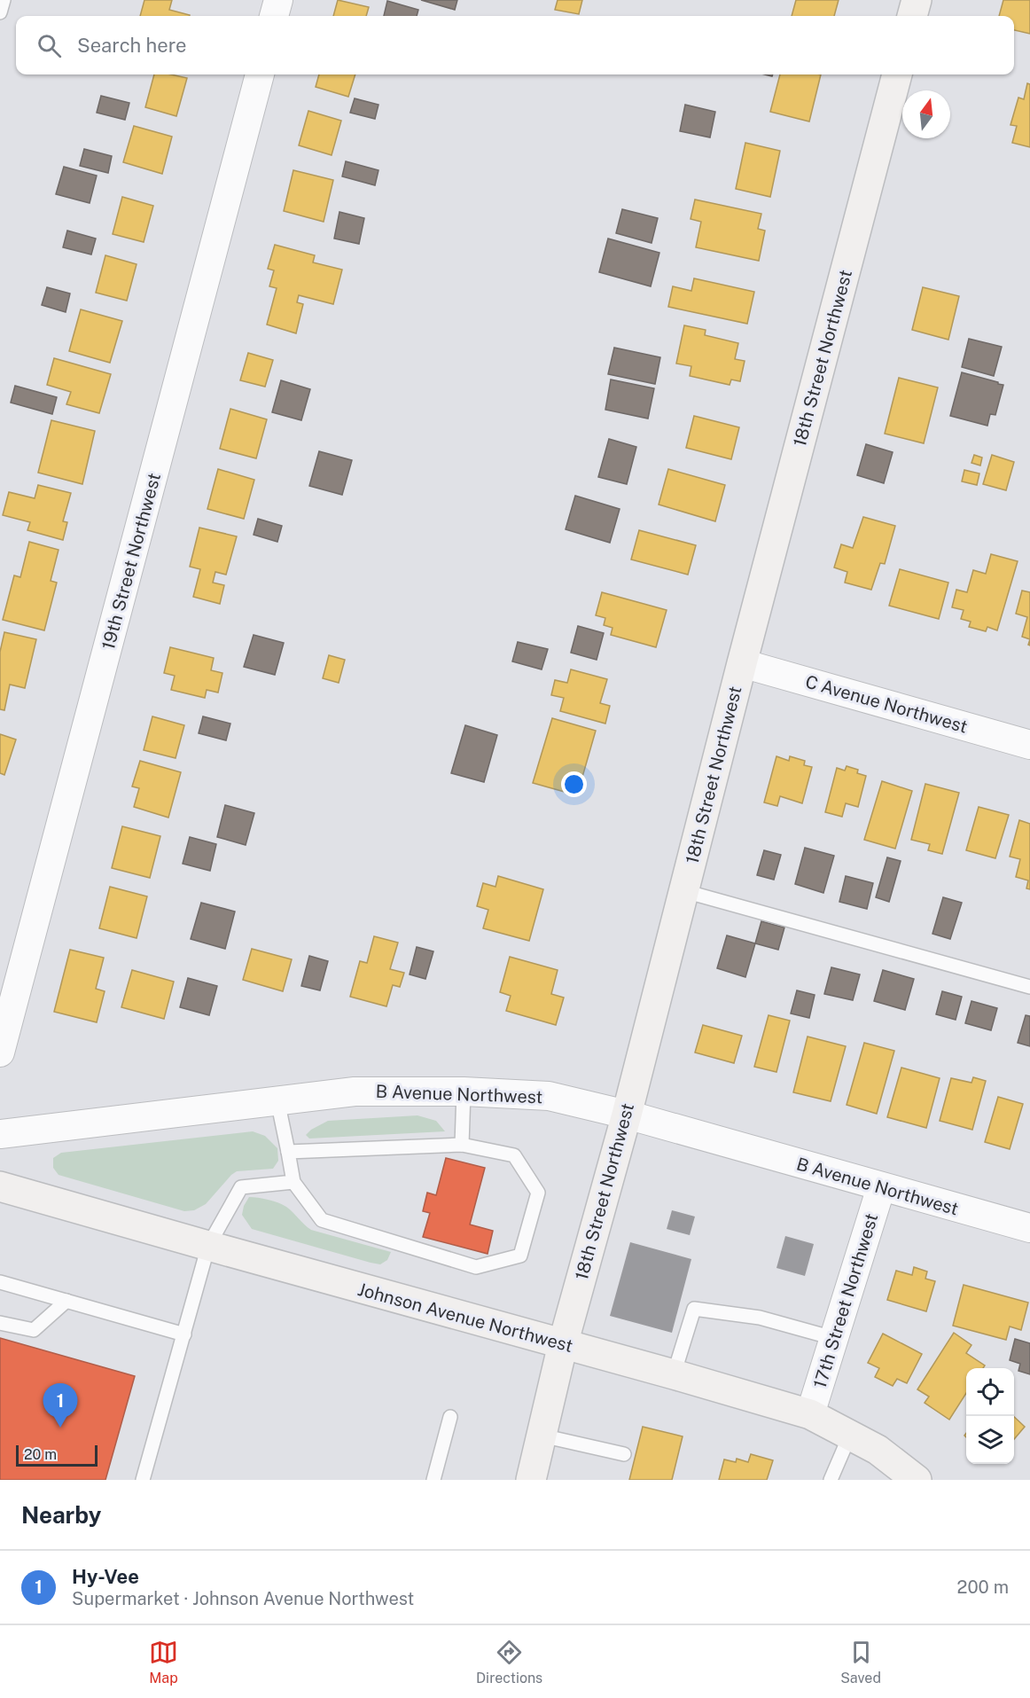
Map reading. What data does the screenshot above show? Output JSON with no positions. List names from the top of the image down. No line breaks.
{"streets":{"street":["18th Street Northwest","19th Street Northwest","C Avenue Northwest","B Avenue Northwest","17th Street Northwest","Johnson Avenue Northwest"]},"crossings":[["18th Street Northwest","C Avenue Northwest"],["18th Street Northwest","B Avenue Northwest"],["18th Street Northwest","Johnson Avenue Northwest"],["B Avenue Northwest","17th Street Northwest"],["17th Street Northwest","Johnson Avenue Northwest"]],"scale_bar":"20 m","north":"top","page":{"search":"Search here","pins":"1","scale":"20 m","heading":"Nearby","list":[{"mark":"1","name":"Hy-Vee","note":"Supermarket · Johnson Avenue Northwest","value":"200 m"}],"nav":["Map","Directions","Saved"]}}
